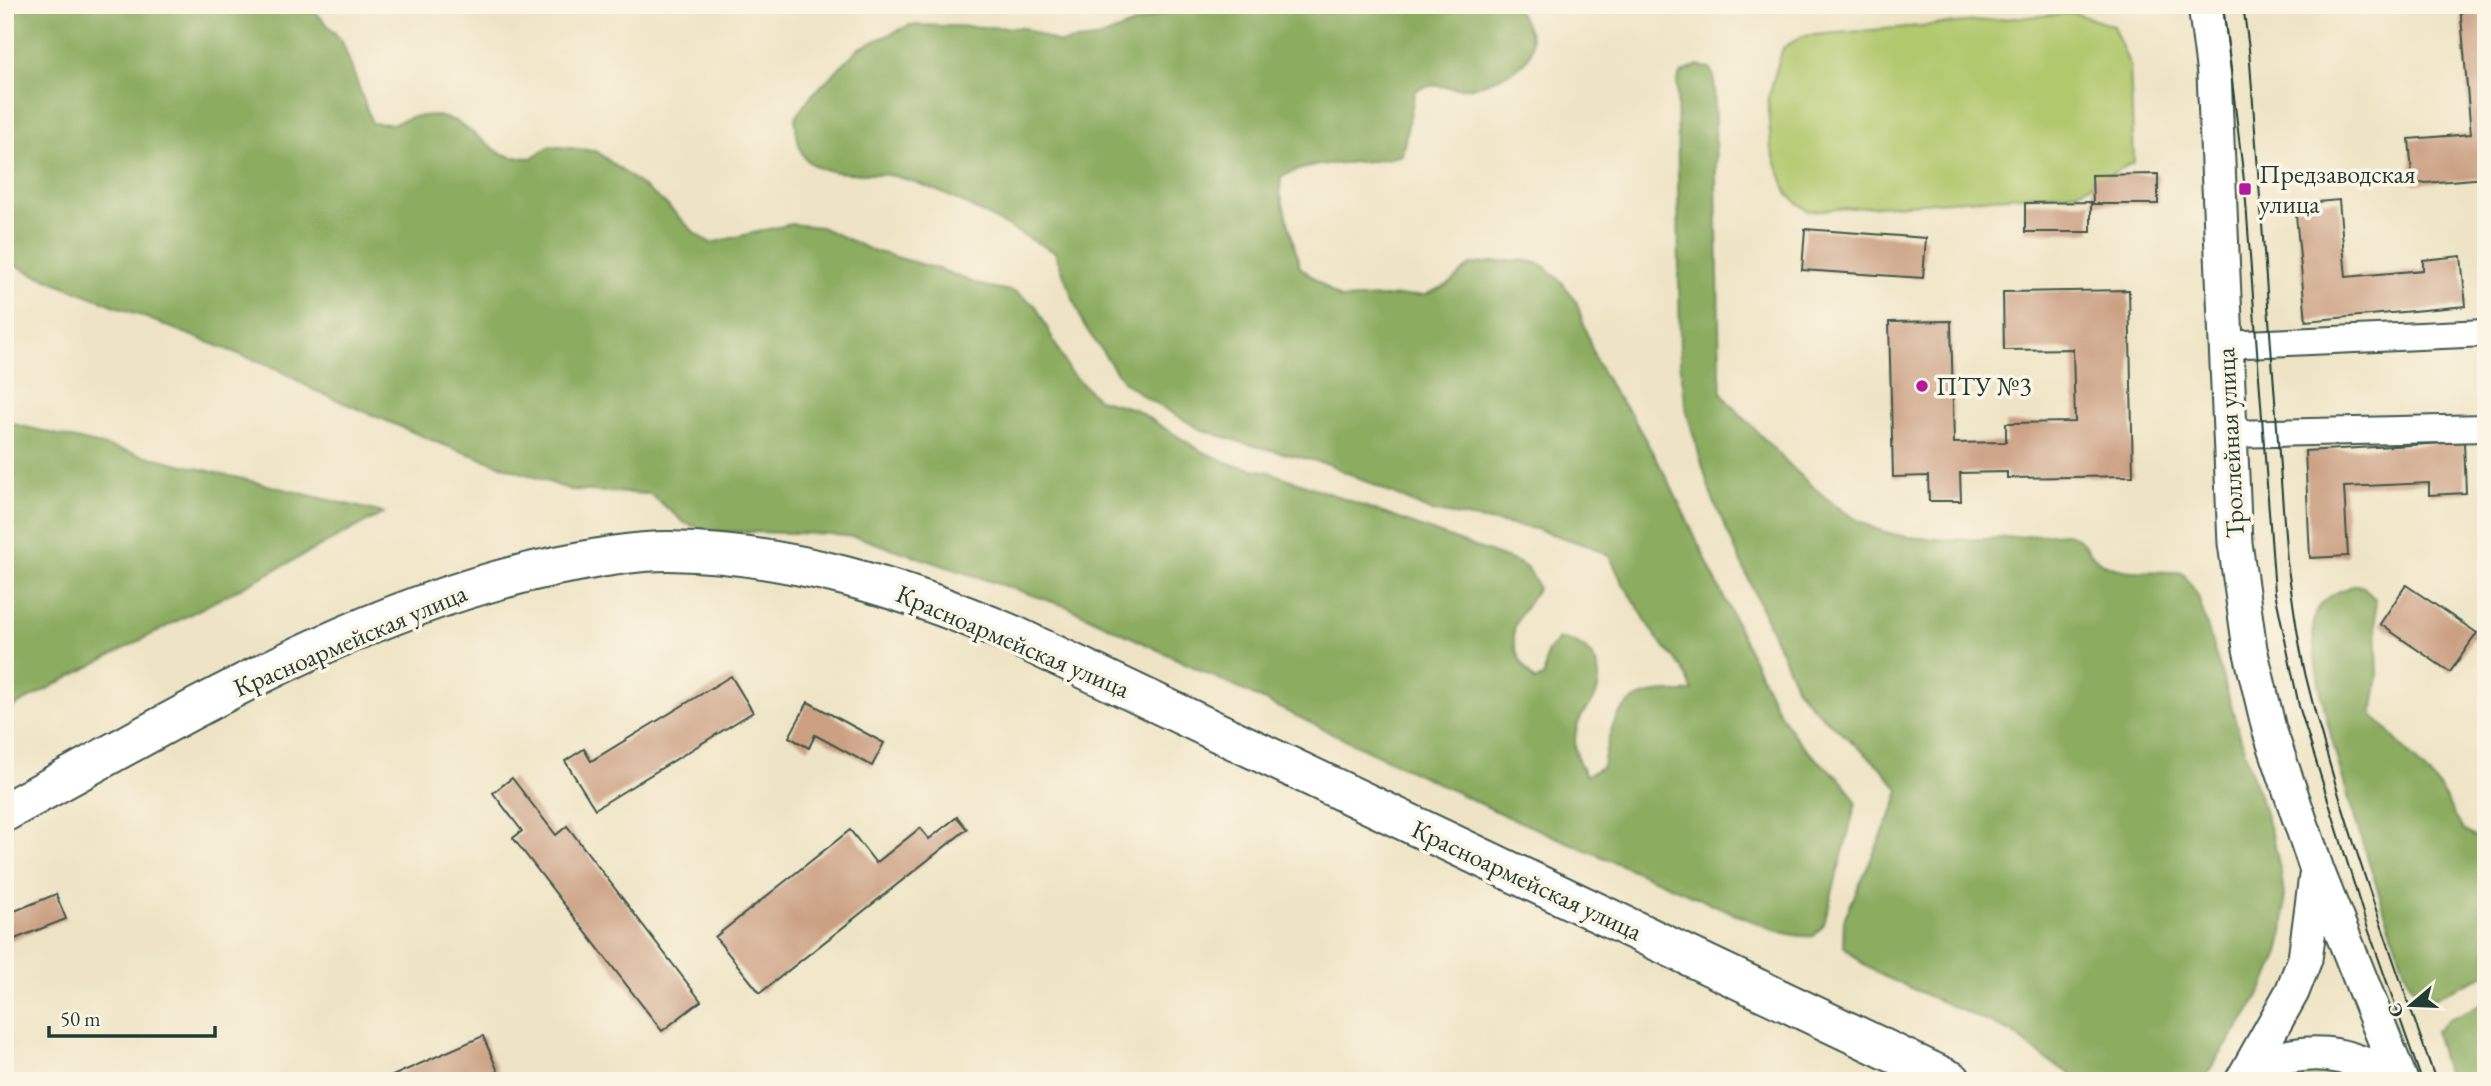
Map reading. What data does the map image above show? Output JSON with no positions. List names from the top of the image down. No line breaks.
{"streets":{"main road":["Красноармейская улица"],"street":["Троллейная улица"]},"places":{"transit":["Предзаводская улица"],"other":["ПТУ №3"]},"scale_bar":"50 m","north":"left"}
